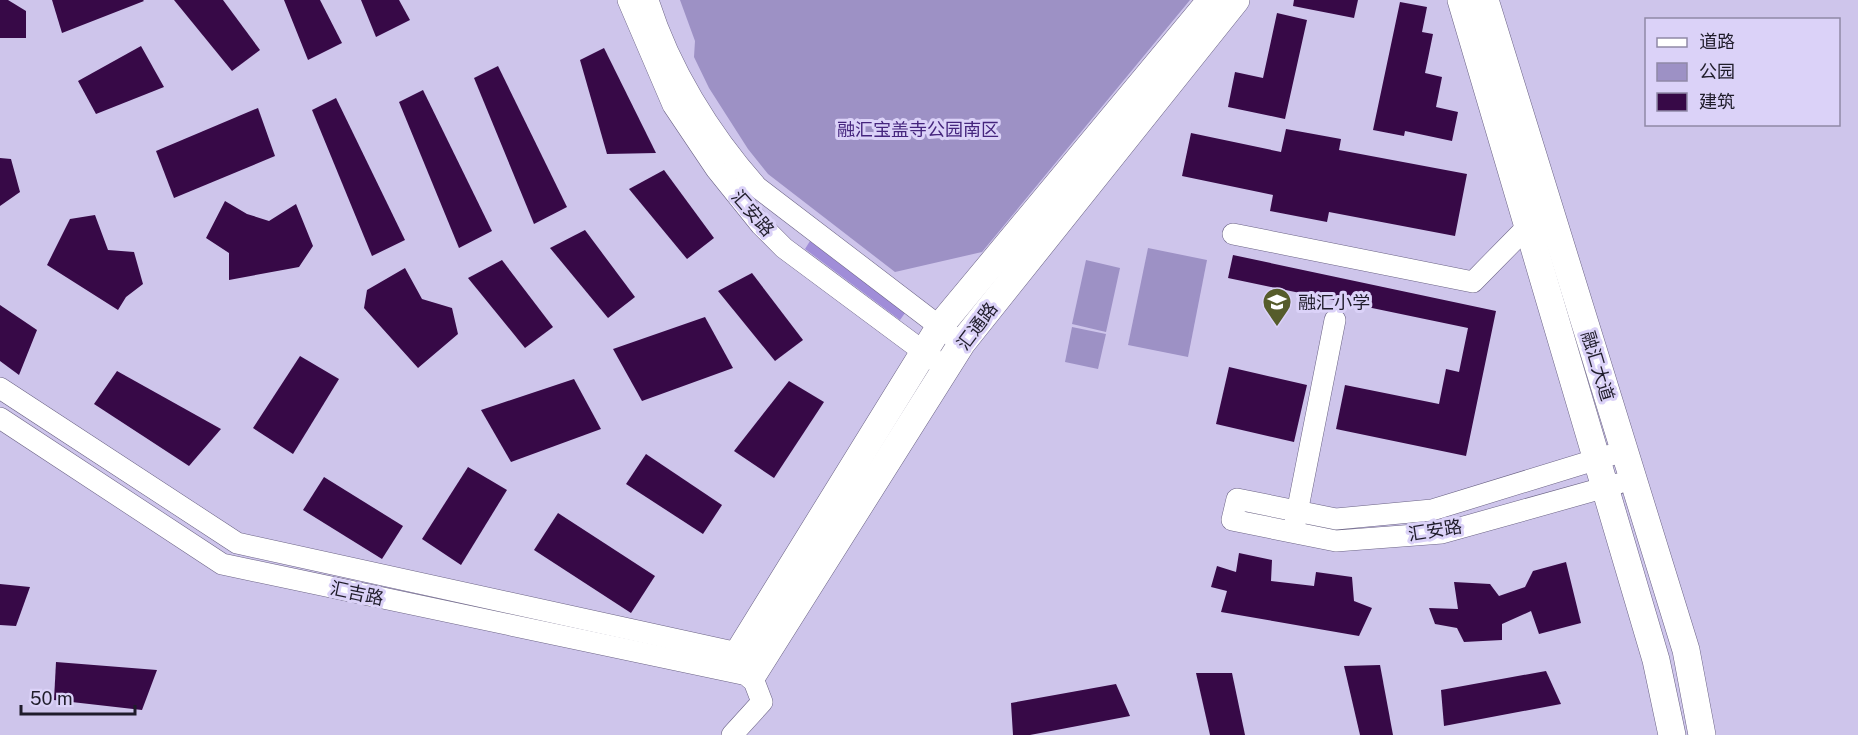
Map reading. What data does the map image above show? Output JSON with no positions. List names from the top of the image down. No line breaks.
{"streets":{"main road":["汇通路","融汇大道"],"street":["汇安路","汇吉路"]},"crossings":[["汇安路","汇通路"],["汇安路","融汇大道"],["汇通路","汇吉路"]],"parks":["融汇宝盖寺公园南区"],"places":{"school or university":["融汇小学"]},"legend":["道路","公园","建筑"],"scale_bar":"50 m"}
